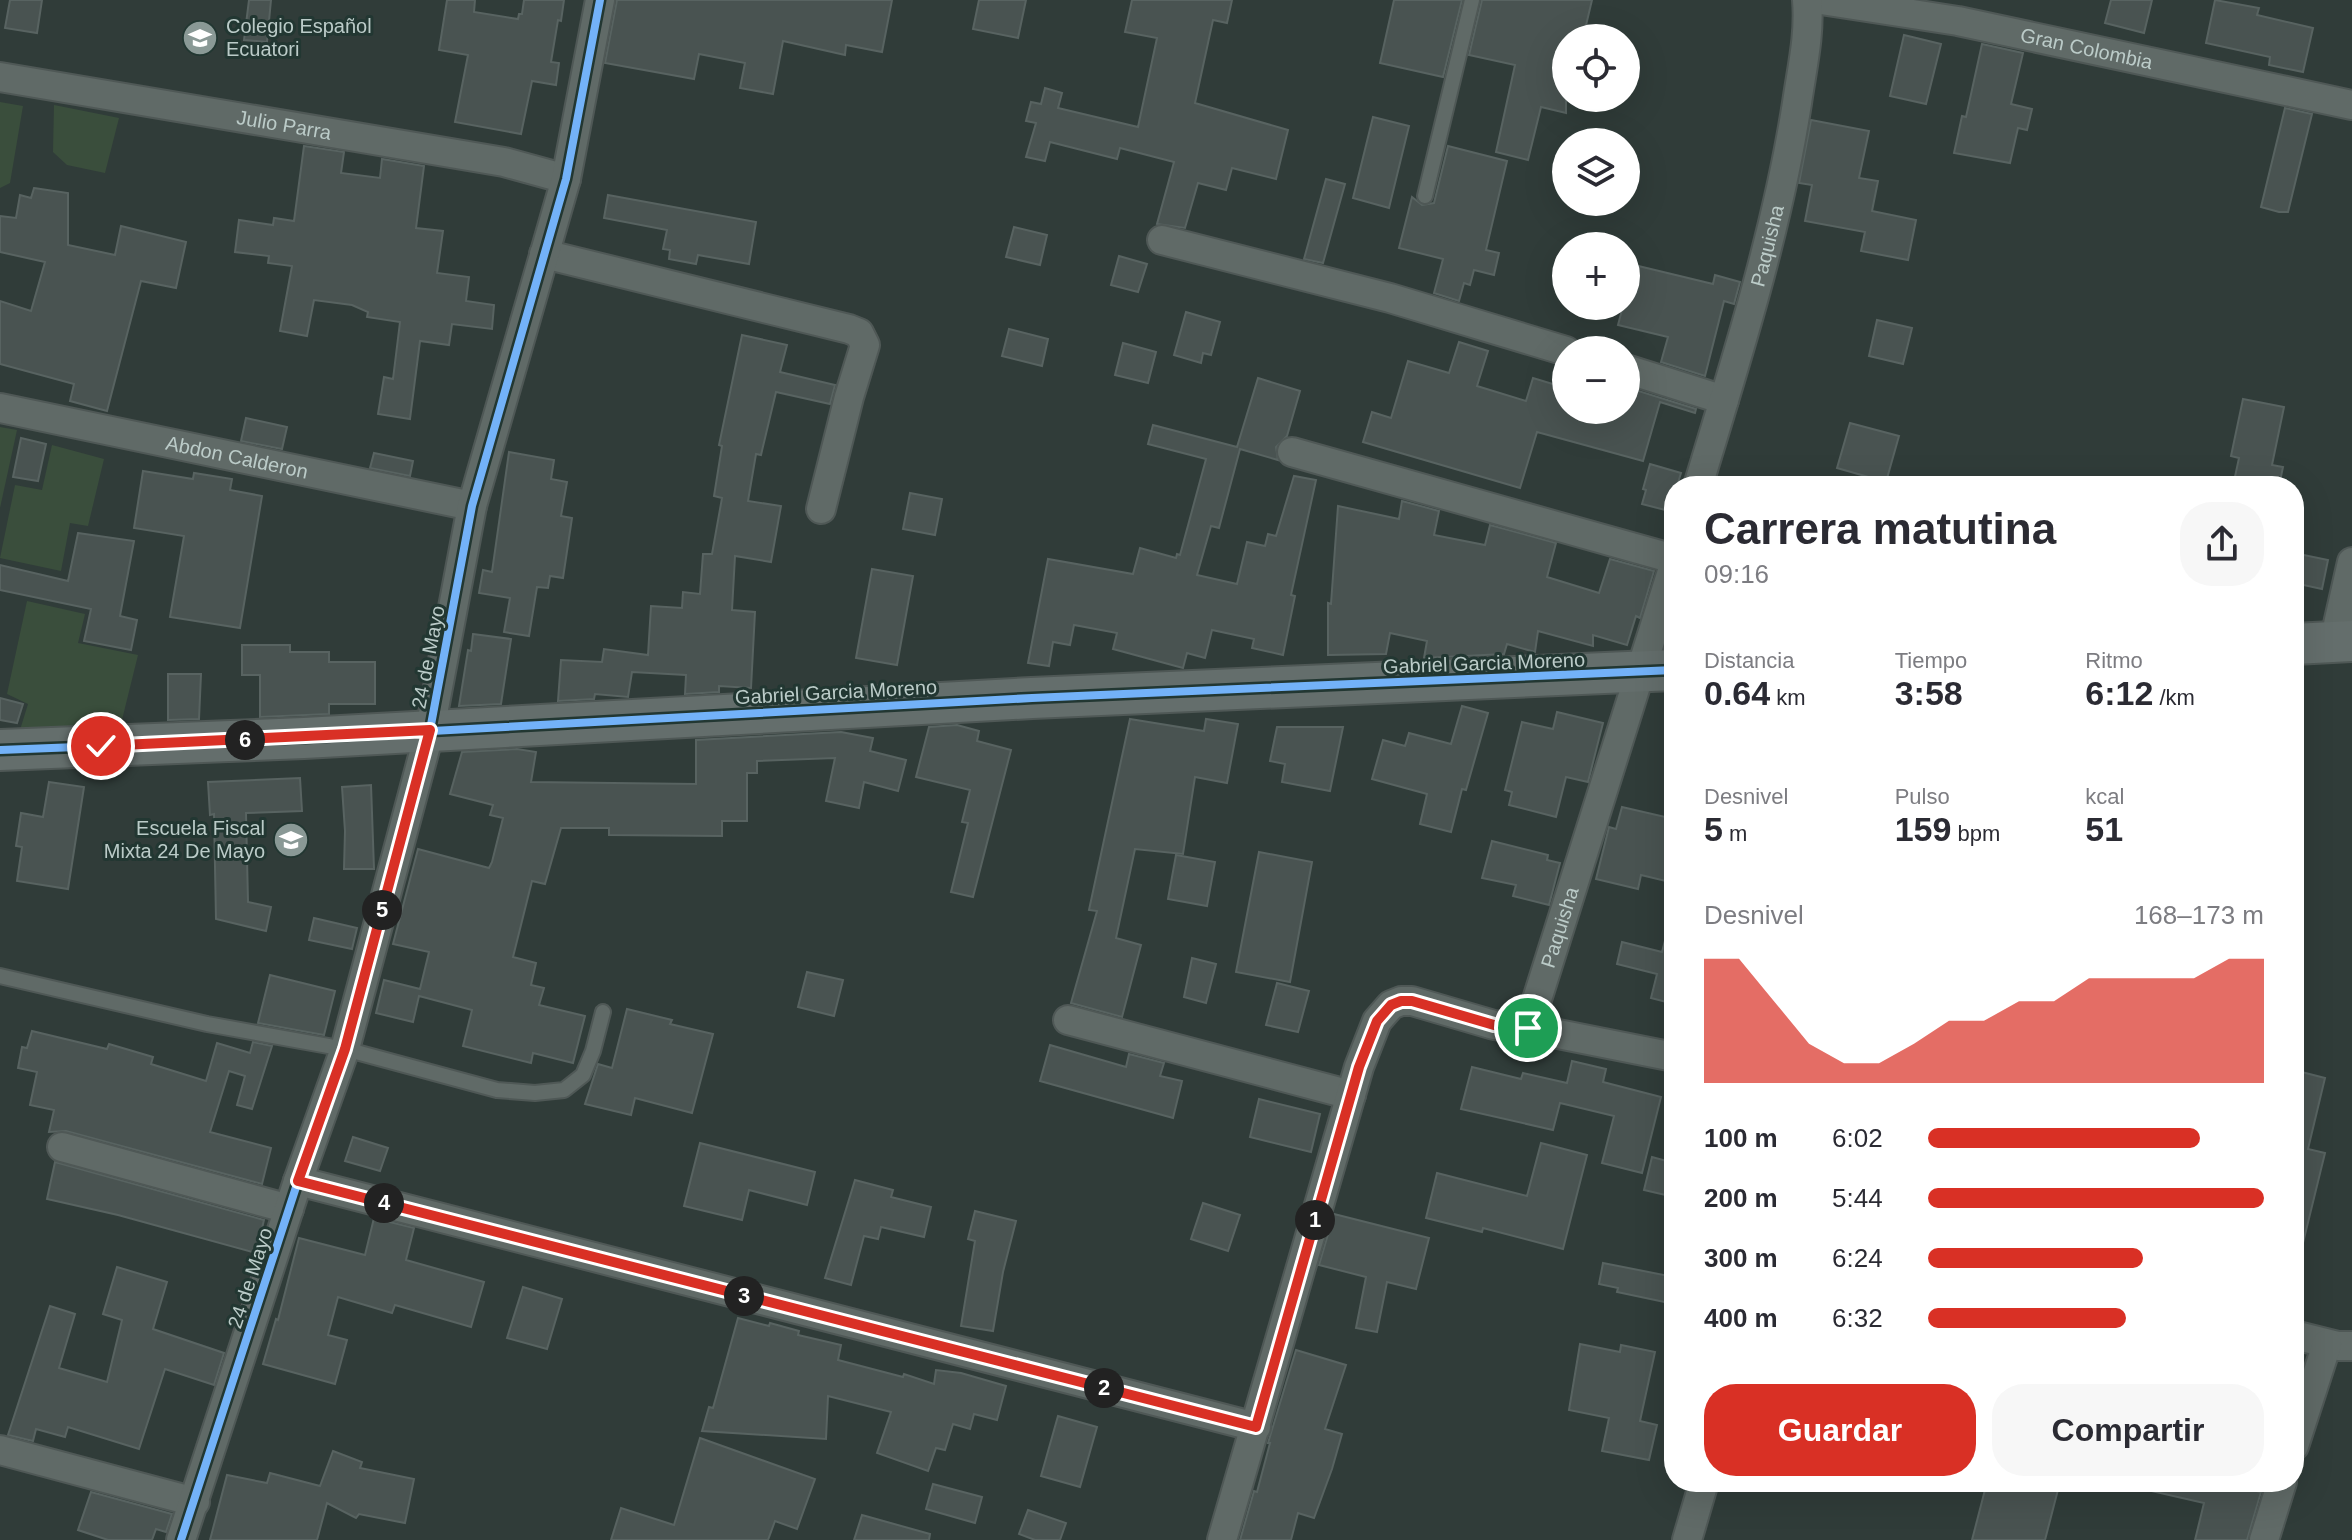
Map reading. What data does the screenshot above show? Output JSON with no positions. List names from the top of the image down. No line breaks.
{"streets":{"street":["Gran Colombia","Julio Parra","Paquisha","Abdon Calderon","24 de Mayo","Gabriel Garcia Moreno"]},"crossings":[["Julio Parra","24 de Mayo"],["Paquisha","Gabriel Garcia Moreno"],["Abdon Calderon","24 de Mayo"],["24 de Mayo","Gabriel Garcia Moreno"]],"places":{"school or university":["Colegio Español Ecuatori","Escuela Fiscal Mixta 24 De Mayo"]},"page":{"map_buttons":["+","−"],"heading":["Carrera matutina","09:16"],"stats":[["Distancia","0.64 km"],["Tiempo","3:58"],["Ritmo","6:12 /km"],["Desnivel","5 m"],["Pulso","159 bpm"],["kcal","51"]],"pins":["6","5","4","1","3","2"],"chart":["Desnivel","168–173 m"],"list":[{"name":"100 m","note":"6:02"},{"name":"200 m","note":"5:44"},{"name":"300 m","note":"6:24"},{"name":"400 m","note":"6:32"}],"buttons":["Guardar","Compartir"]}}
